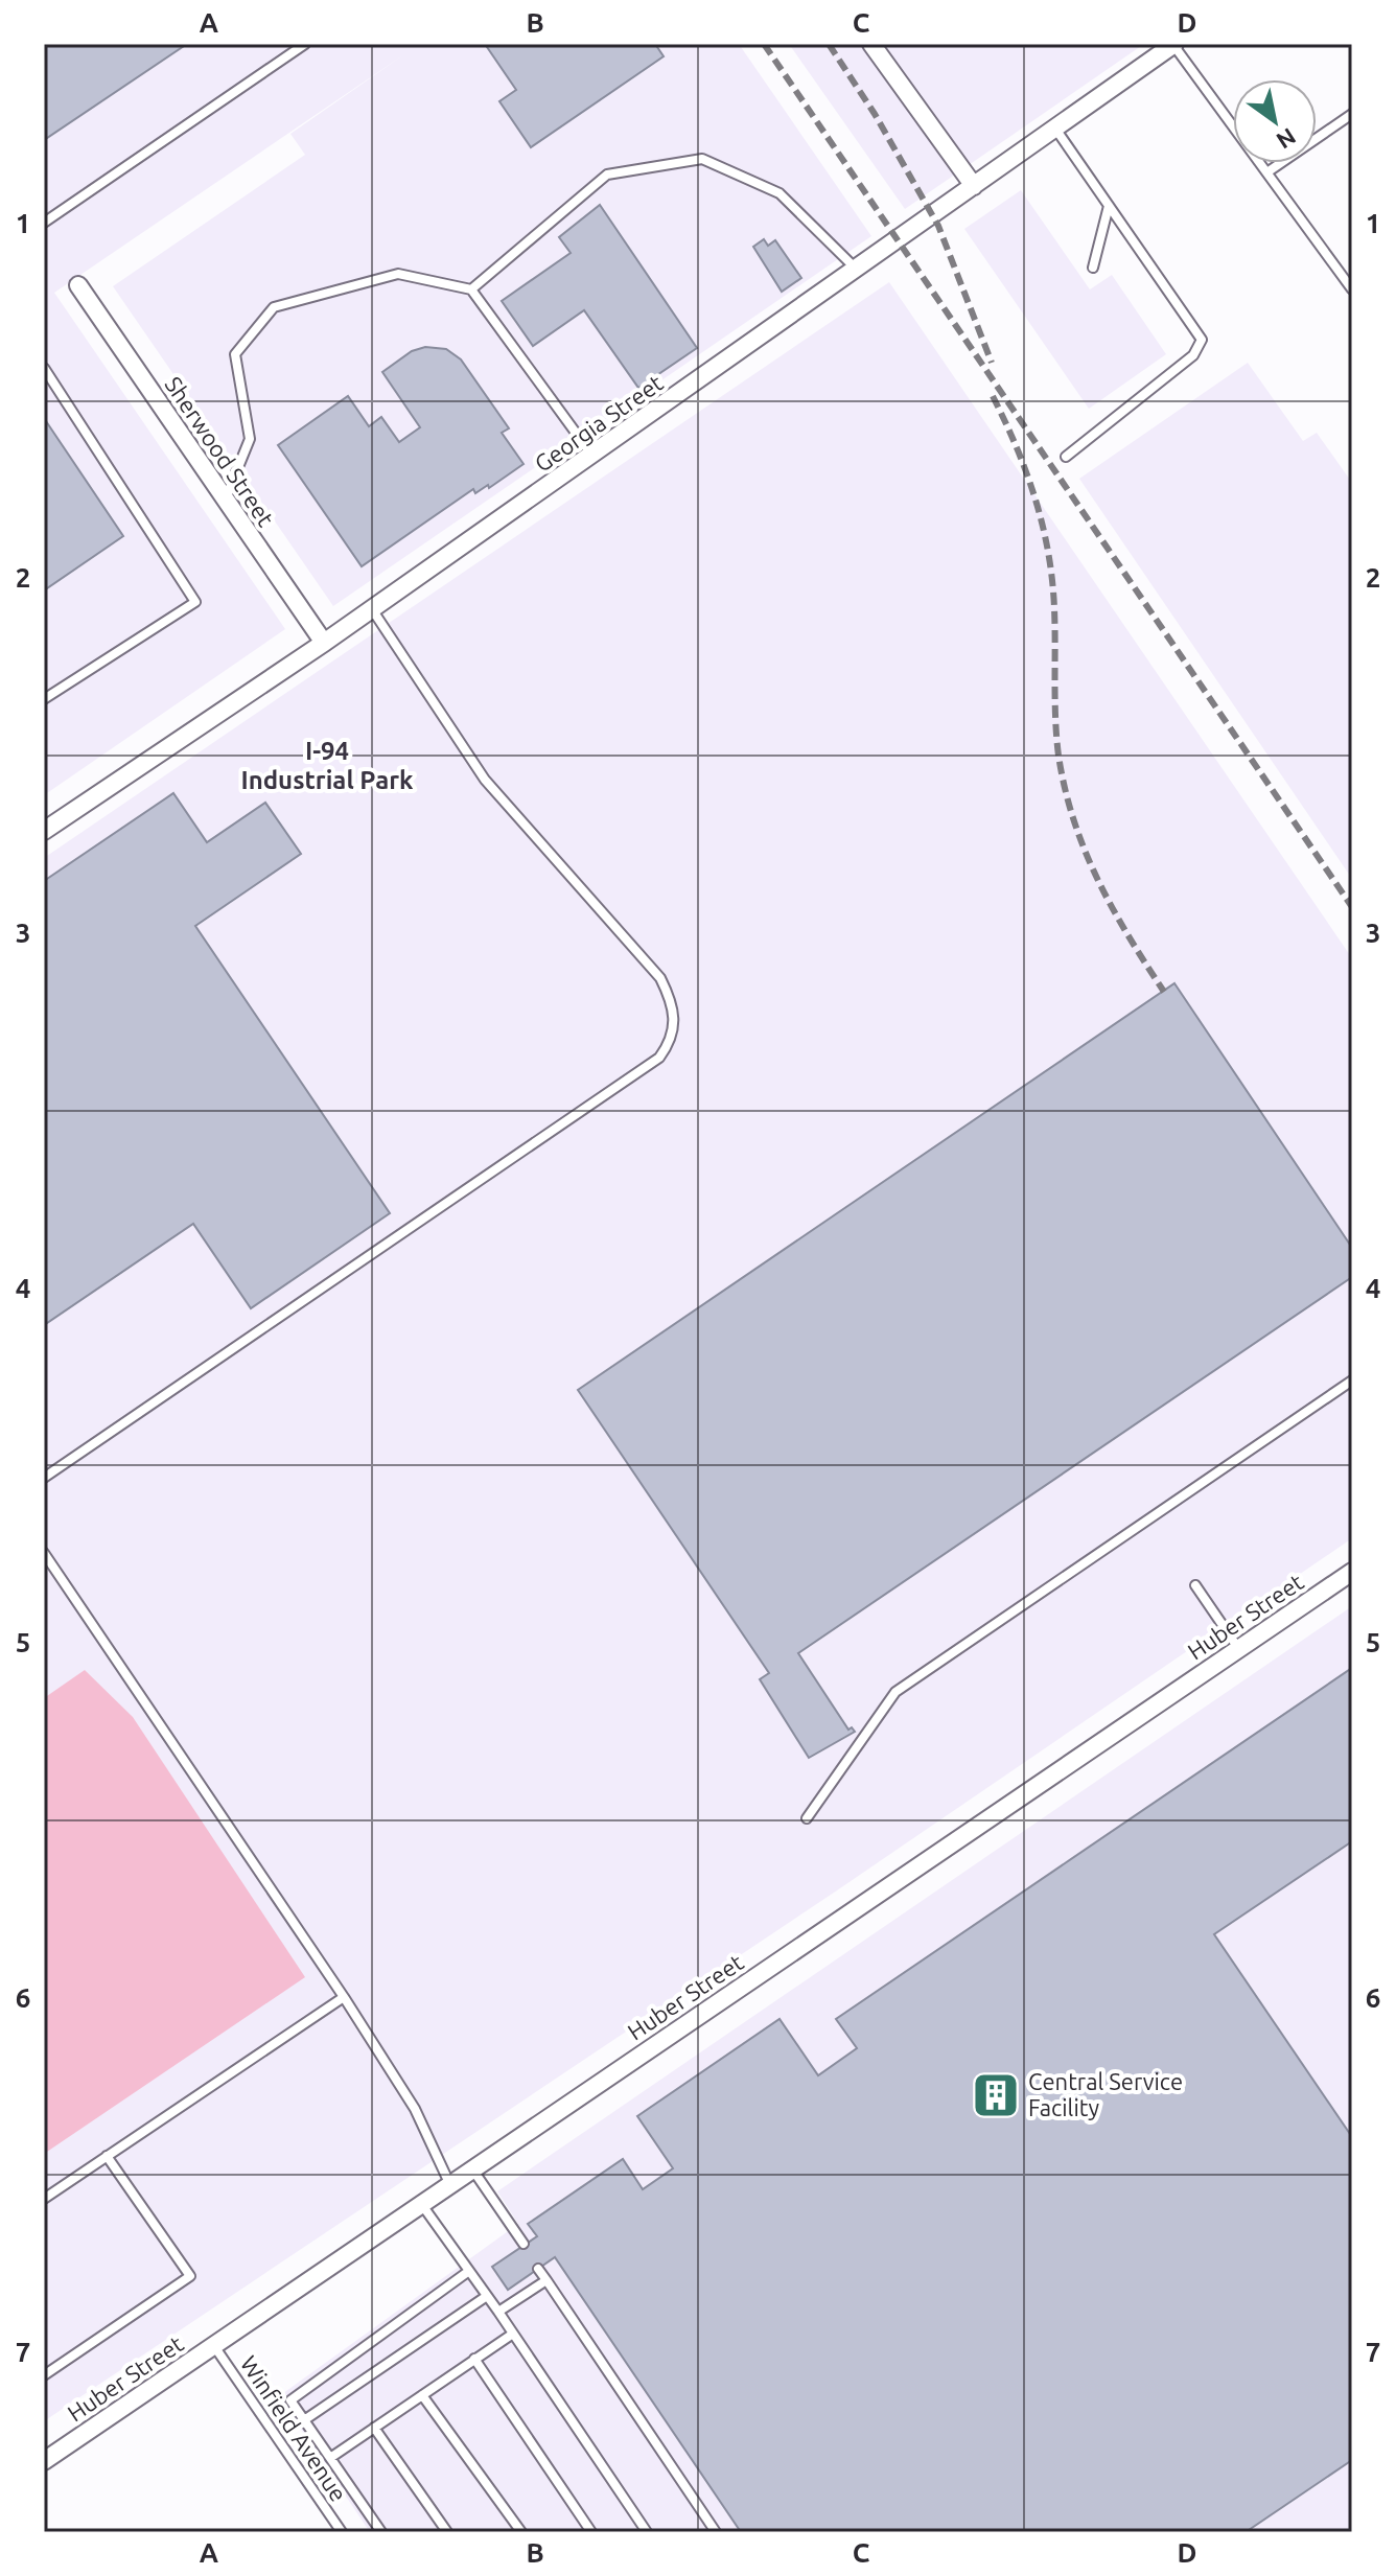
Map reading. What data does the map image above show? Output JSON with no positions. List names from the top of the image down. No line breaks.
{"streets":{"street":["Georgia Street","Sherwood Street","Huber Street"],"lane":["Winfield Avenue"]},"crossings":[["Georgia Street","Sherwood Street"],["Huber Street","Winfield Avenue"]],"districts":["I-94 Industrial Park"],"places":{"building":["Central Service Facility"]},"north":"bottom right","grid":{"columns":["A","B","C","D"],"rows":["1","2","3","4","5","6","7"]}}
